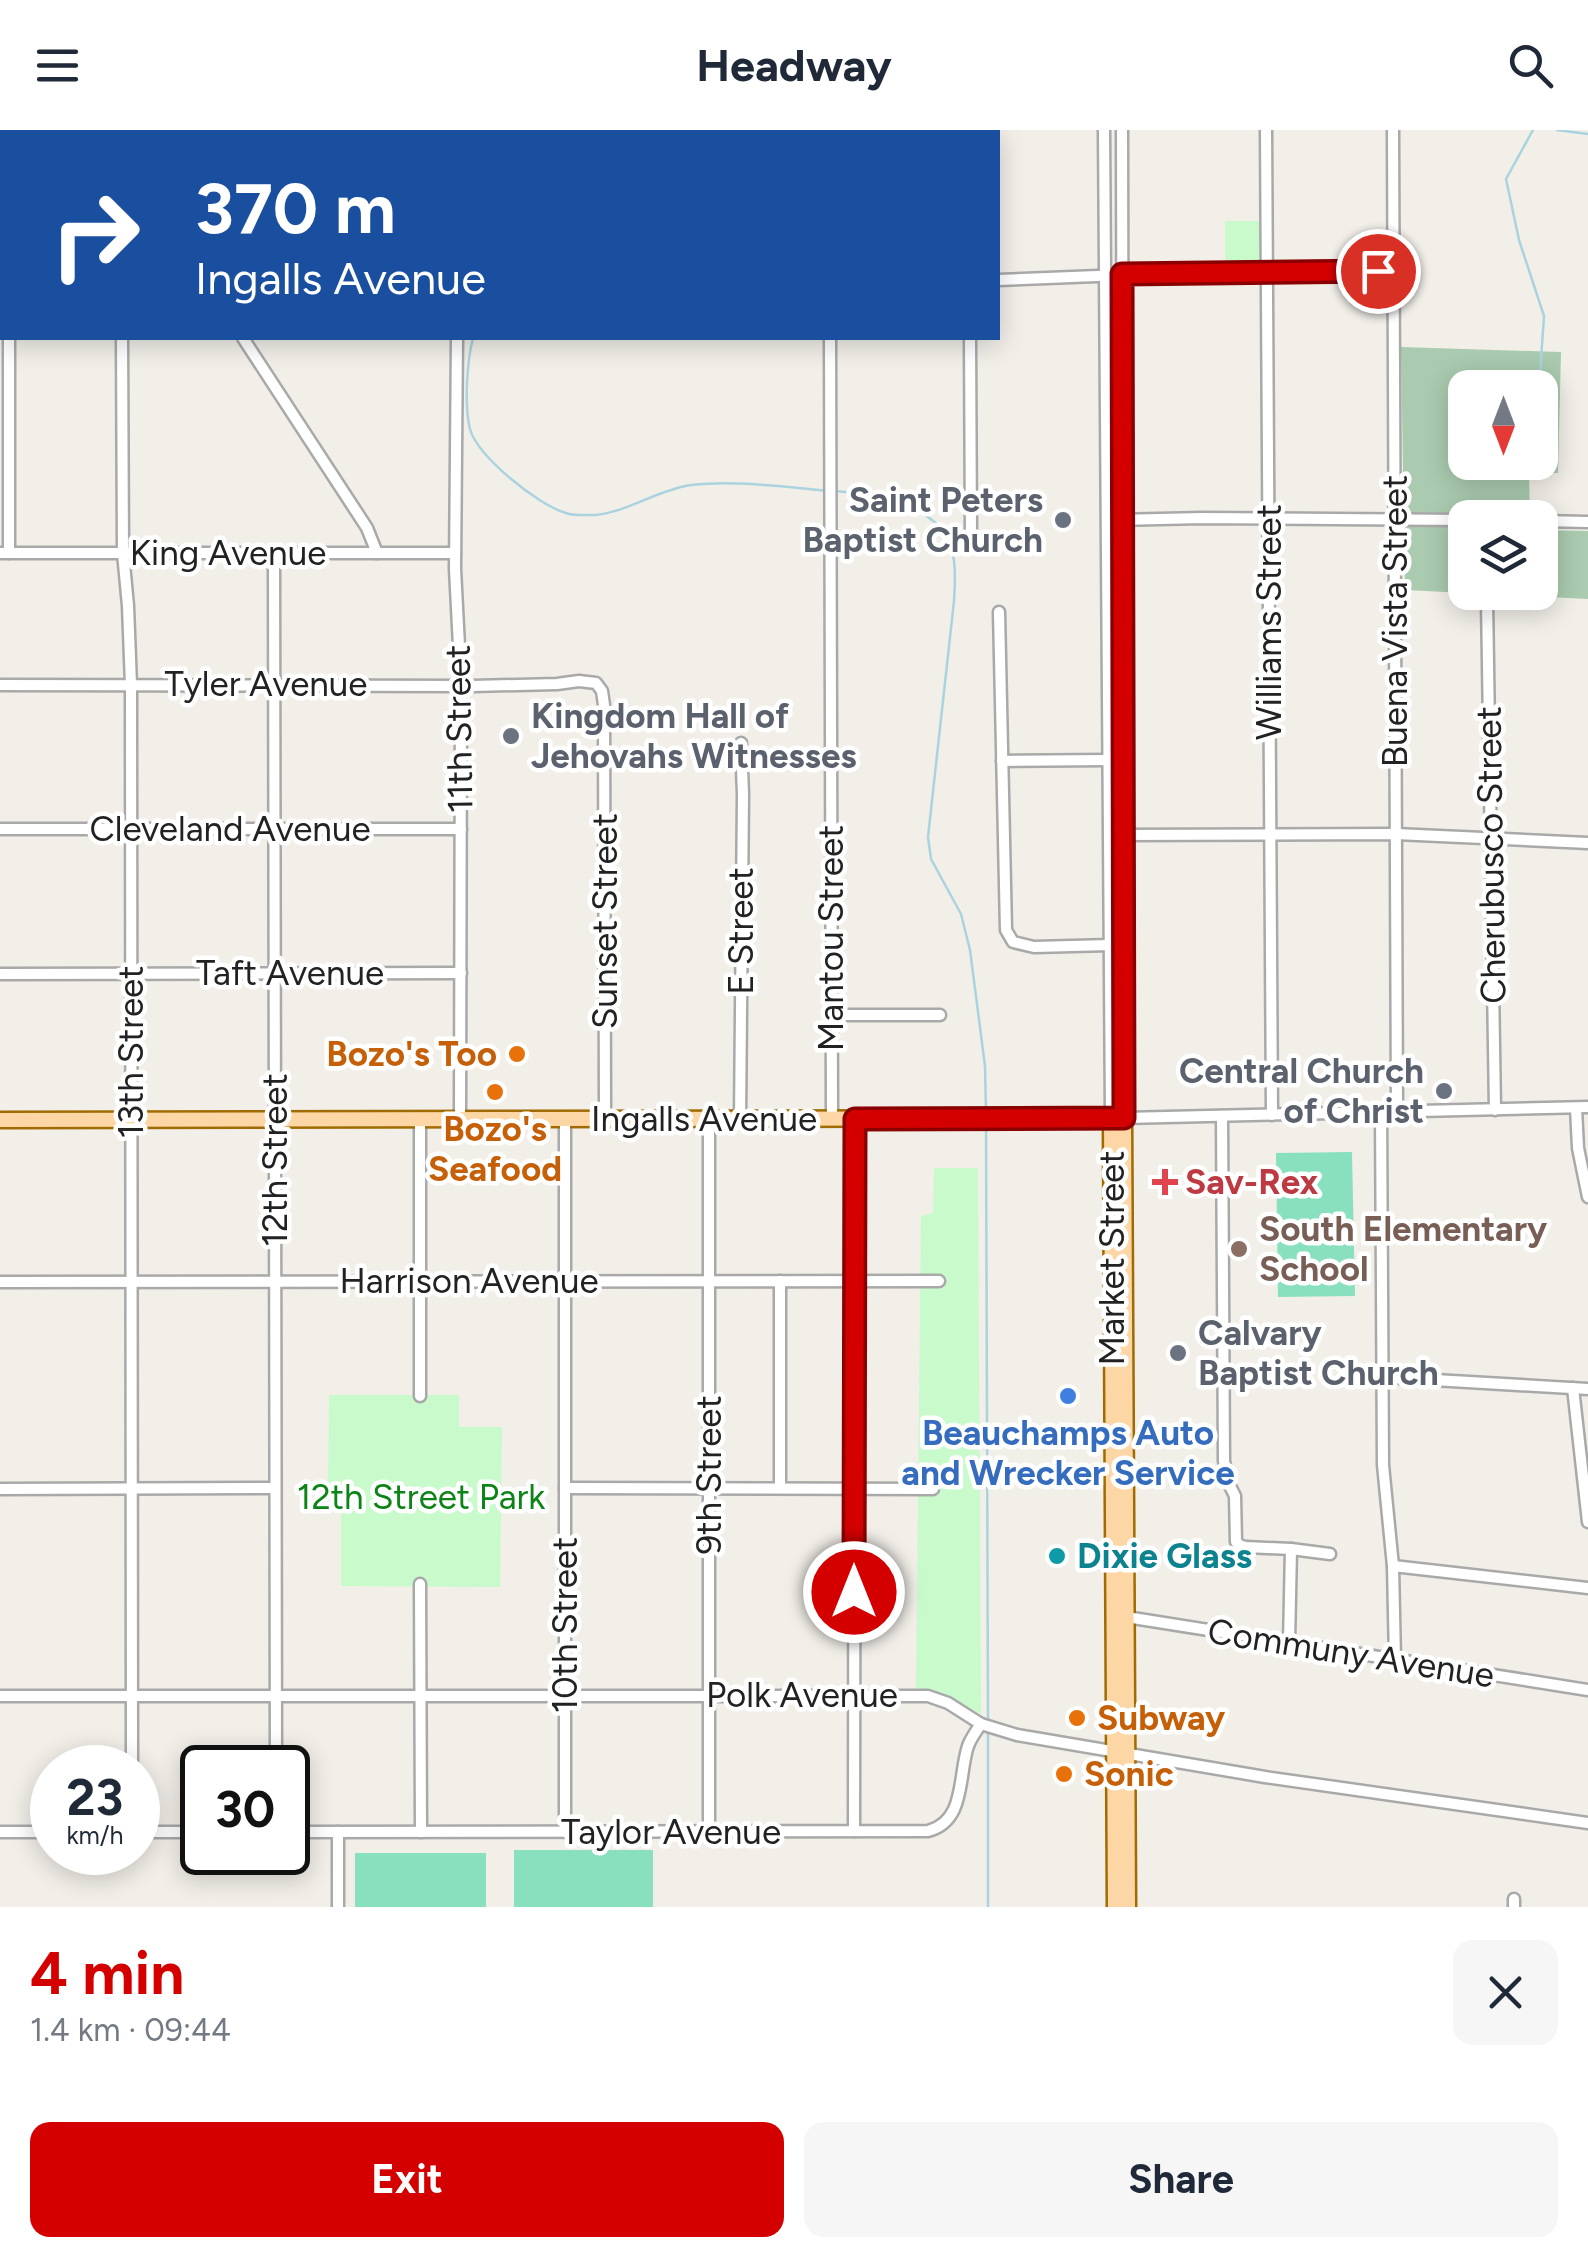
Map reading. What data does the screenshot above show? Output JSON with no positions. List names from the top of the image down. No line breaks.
{"streets":{"main road":["Ingalls Avenue","Market Street"],"street":["King Avenue","Buena Vista Street","Williams Street","Tyler Avenue","11th Street","Cleveland Avenue","Cherubusco Street","Sunset Street","E Street","Mantou Street","Taft Avenue","13th Street","12th Street","Harrison Avenue","9th Street","10th Street","Communy Avenue","Polk Avenue","Taylor Avenue"]},"crossings":[["King Avenue","11th Street"],["King Avenue","13th Street"],["King Avenue","12th Street"],["Buena Vista Street","Ingalls Avenue"],["Williams Street","Ingalls Avenue"],["Tyler Avenue","11th Street"],["Tyler Avenue","Sunset Street"],["Tyler Avenue","13th Street"],["Tyler Avenue","12th Street"],["11th Street","Cleveland Avenue"],["11th Street","Taft Avenue"],["11th Street","Ingalls Avenue"],["Cleveland Avenue","13th Street"],["Cleveland Avenue","12th Street"],["Cherubusco Street","Ingalls Avenue"],["Sunset Street","Ingalls Avenue"],["E Street","Ingalls Avenue"],["Mantou Street","Ingalls Avenue"],["Taft Avenue","13th Street"],["Taft Avenue","12th Street"],["13th Street","Ingalls Avenue"],["13th Street","Harrison Avenue"],["13th Street","Polk Avenue"],["Ingalls Avenue","12th Street"],["Ingalls Avenue","Market Street"],["Ingalls Avenue","9th Street"],["Ingalls Avenue","10th Street"],["12th Street","Harrison Avenue"],["12th Street","Polk Avenue"],["Market Street","Communy Avenue"],["Market Street","Polk Avenue"],["Harrison Avenue","9th Street"],["Harrison Avenue","10th Street"],["9th Street","Polk Avenue"],["9th Street","Taylor Avenue"],["10th Street","Polk Avenue"],["10th Street","Taylor Avenue"],["Polk Avenue","Taylor Avenue"]],"parks":["12th Street Park"],"places":{"other":["Saint Peters Baptist Church","Kingdom Hall of Jehovahs Witnesses","Bozo's Too","Central Church of Christ","Bozo's Seafood","South Elementary School","Calvary Baptist Church","Beauchamps Auto and Wrecker Service","Dixie Glass","Subway","Sonic"],"health":["Sav-Rex"]},"north":"bottom","page":{"header":"Headway","turn":["370 m","Ingalls Avenue"],"speed":"23 km/h","limit":"30","heading":["4 min","1.4 km · 09:44"],"buttons":["Exit","Share"]}}
